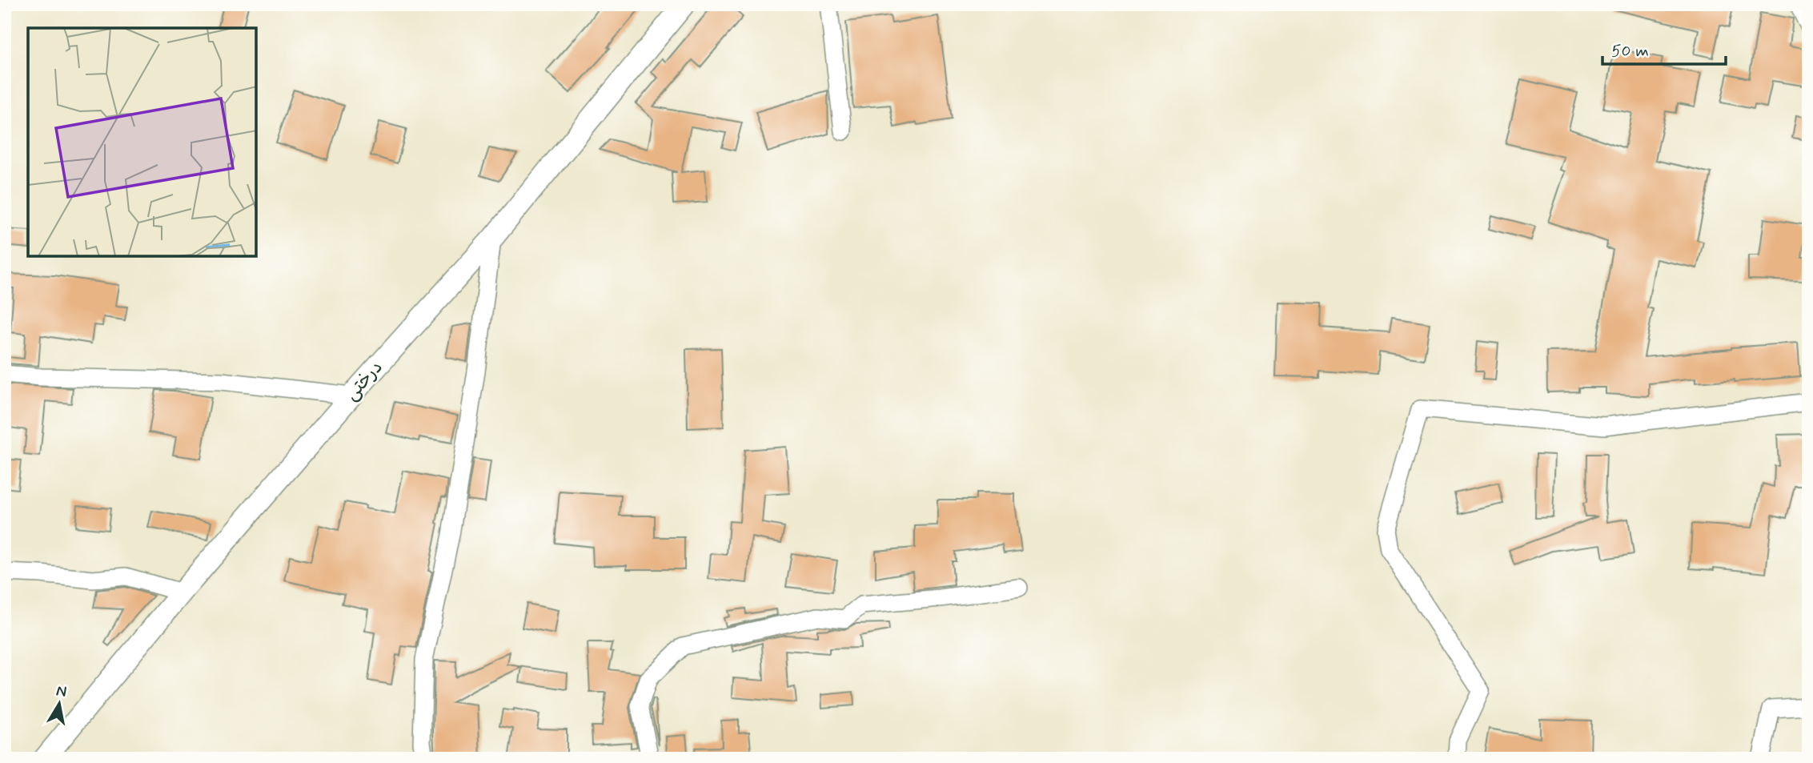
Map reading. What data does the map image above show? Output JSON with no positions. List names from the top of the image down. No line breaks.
{"streets":{"street":["درختی"]},"scale_bar":"50 m","north":"top"}
